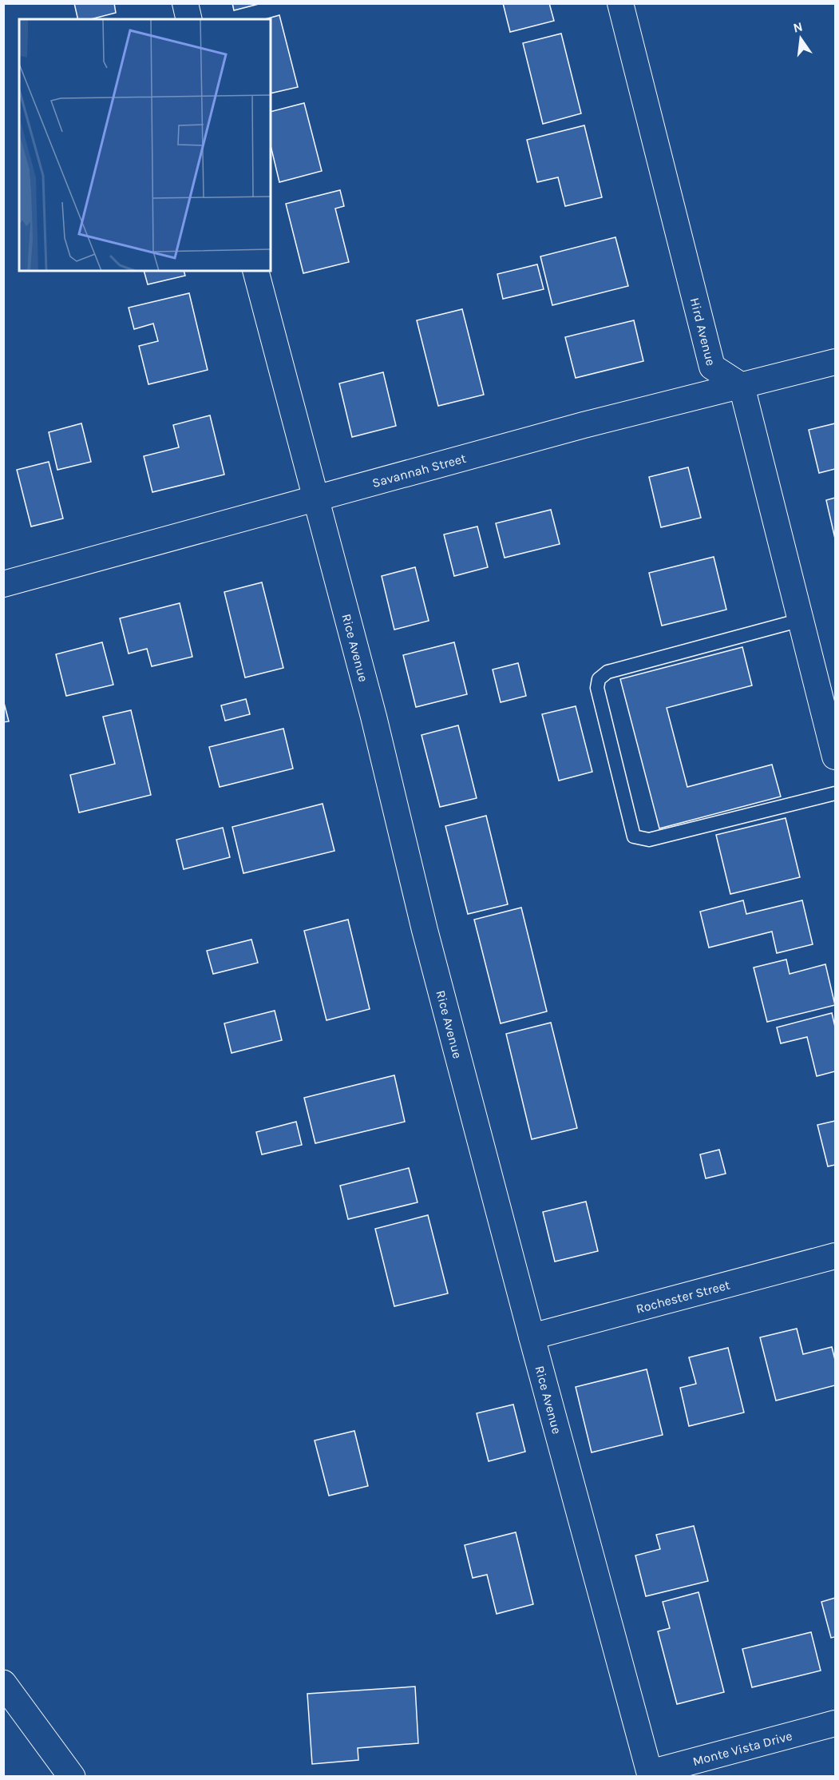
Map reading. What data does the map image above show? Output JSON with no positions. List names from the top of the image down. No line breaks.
{"streets":{"street":["Hird Avenue","Savannah Street","Rice Avenue","Rochester Street","Monte Vista Drive"]},"crossings":[["Hird Avenue","Savannah Street"],["Savannah Street","Rice Avenue"],["Rice Avenue","Rochester Street"],["Rice Avenue","Monte Vista Drive"]],"north":"top"}
